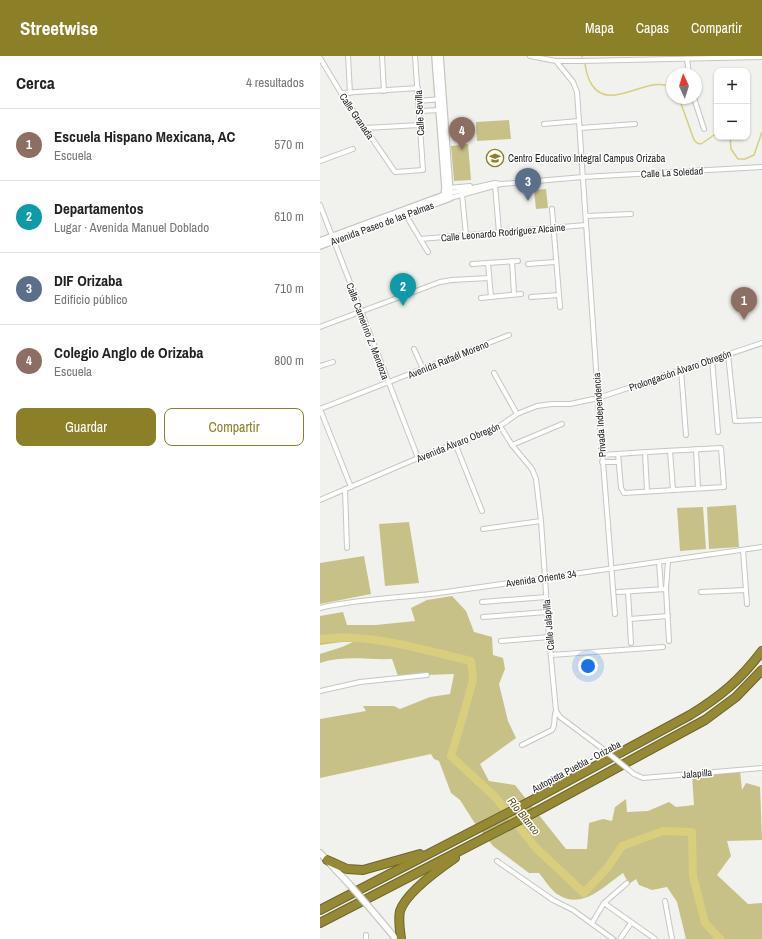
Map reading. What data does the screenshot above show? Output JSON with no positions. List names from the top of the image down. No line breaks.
{"streets":{"highway":["Autopista Puebla - Orizaba"],"street":["Calle Sevilla","Calle Granada","Calle La Soledad","Avenida Paseo de las Palmas","Calle Leonardo Rodríguez Alcaine","Calle Camerino Z. Mendoza","Avenida Rafaél Moreno","Prolongación Álvaro Obregón","Privada Independencia","Avenida Álvaro Obregón","Avenida Oriente 34","Calle Jalapilla","Jalapilla"]},"crossings":[["Calle Sevilla","Calle Granada"],["Calle La Soledad","Avenida Paseo de las Palmas"],["Calle La Soledad","Privada Independencia"],["Avenida Paseo de las Palmas","Calle Camerino Z. Mendoza"],["Avenida Paseo de las Palmas","Privada Independencia"],["Calle Leonardo Rodríguez Alcaine","Privada Independencia"],["Calle Camerino Z. Mendoza","Avenida Rafaél Moreno"],["Calle Camerino Z. Mendoza","Avenida Álvaro Obregón"],["Prolongación Álvaro Obregón","Privada Independencia"],["Prolongación Álvaro Obregón","Avenida Álvaro Obregón"],["Privada Independencia","Avenida Álvaro Obregón"],["Privada Independencia","Avenida Oriente 34"],["Avenida Álvaro Obregón","Calle Jalapilla"],["Avenida Oriente 34","Calle Jalapilla"],["Calle Jalapilla","Jalapilla"]],"water":["Río Blanco"],"places":{"school or university":["Centro Educativo Integral Campus Orizaba"]},"north":"top","page":{"header":"Streetwise","nav":["Mapa","Capas","Compartir"],"heading":["Cerca","4 resultados"],"map_buttons":["+","−"],"list":[{"mark":"1","name":"Escuela Hispano Mexicana, AC","note":"Escuela","value":"570 m"},{"mark":"2","name":"Departamentos","note":"Lugar · Avenida Manuel Doblado","value":"610 m"},{"mark":"3","name":"DIF Orizaba","note":"Edificio público","value":"710 m"},{"mark":"4","name":"Colegio Anglo de Orizaba","note":"Escuela","value":"800 m"}],"pins":["4","3","2","1"],"buttons":["Guardar","Compartir"]}}
